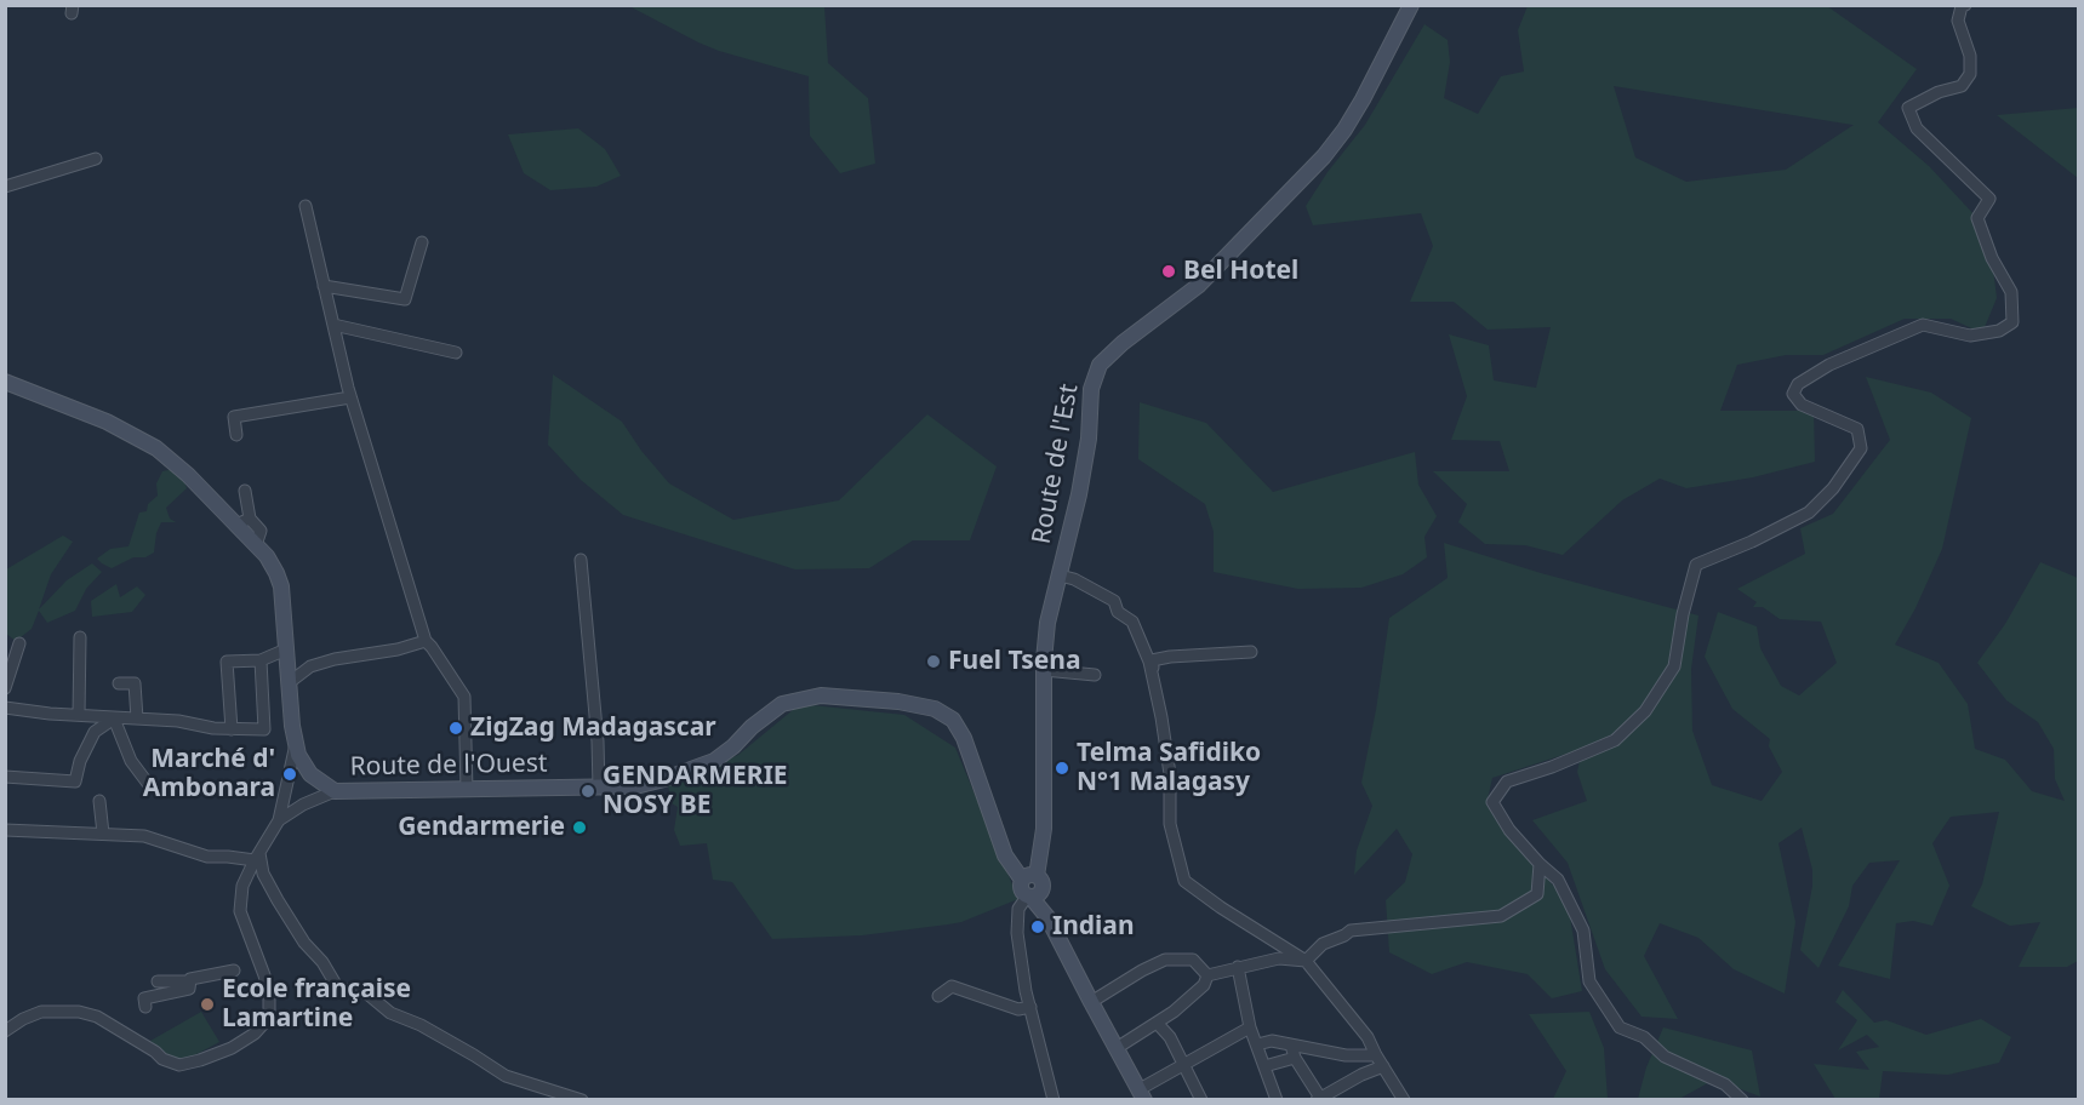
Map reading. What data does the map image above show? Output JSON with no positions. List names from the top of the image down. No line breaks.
{"streets":{"main road":["Route de l'Est","Route de l'Ouest"]},"crossings":[["Route de l'Est","Route de l'Ouest"]],"places":["Bel Hotel","Fuel Tsena","ZigZag Madagascar","Telma Safidiko N°1 Malagasy","Marché d' Ambonara","GENDARMERIE NOSY BE","Gendarmerie","Indian","Ecole française Lamartine"]}
